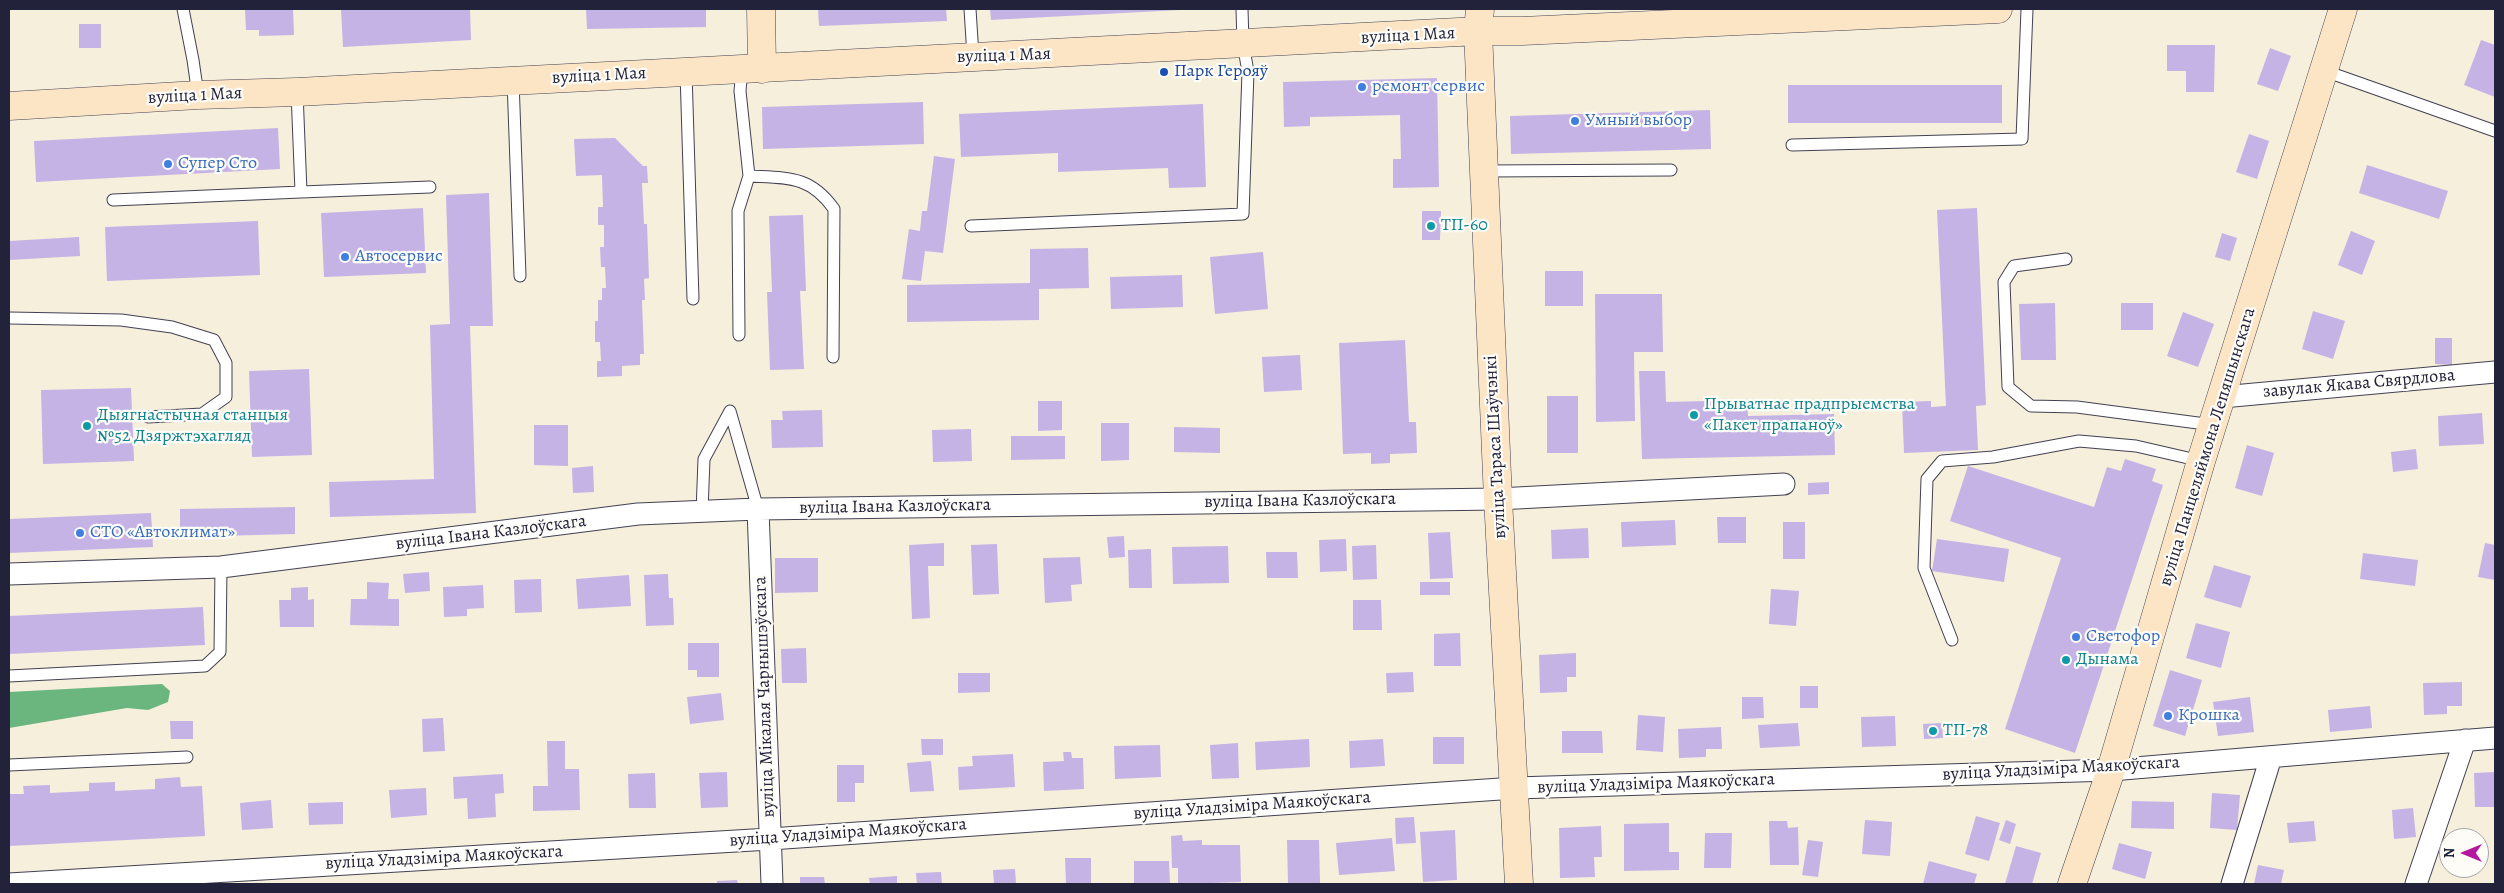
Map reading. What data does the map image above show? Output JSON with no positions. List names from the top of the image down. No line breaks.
{"streets":{"street":["вуліца 1 Мая","завулак Якава Свярдлова","вуліца Тараса Шаўчэнкі","вуліца Панцеляймона Лепяшынскага","вуліца Івана Казлоўскага","вуліца Мікалая Чарнышэўскага","вуліца Уладзіміра Маякоўскага"]},"crossings":[["вуліца 1 Мая","вуліца Тараса Шаўчэнкі"],["завулак Якава Свярдлова","вуліца Панцеляймона Лепяшынскага"],["вуліца Тараса Шаўчэнкі","вуліца Івана Казлоўскага"],["вуліца Тараса Шаўчэнкі","вуліца Уладзіміра Маякоўскага"],["вуліца Панцеляймона Лепяшынскага","вуліца Уладзіміра Маякоўскага"],["вуліца Івана Казлоўскага","вуліца Мікалая Чарнышэўскага"],["вуліца Мікалая Чарнышэўскага","вуліца Уладзіміра Маякоўскага"]],"places":["Парк Герояў","ремонт сервис","Умный выбор","Супер Сто","ТП-60","Автосервис","Прыватнае прадпрыемства «Пакет прапаноў»","Дыягнастычная станцыя №52 Дзяржтэхагляд","СТО «Автоклимат»","Светофор","Дынама","Крошка","ТП-78"],"north":"left"}
